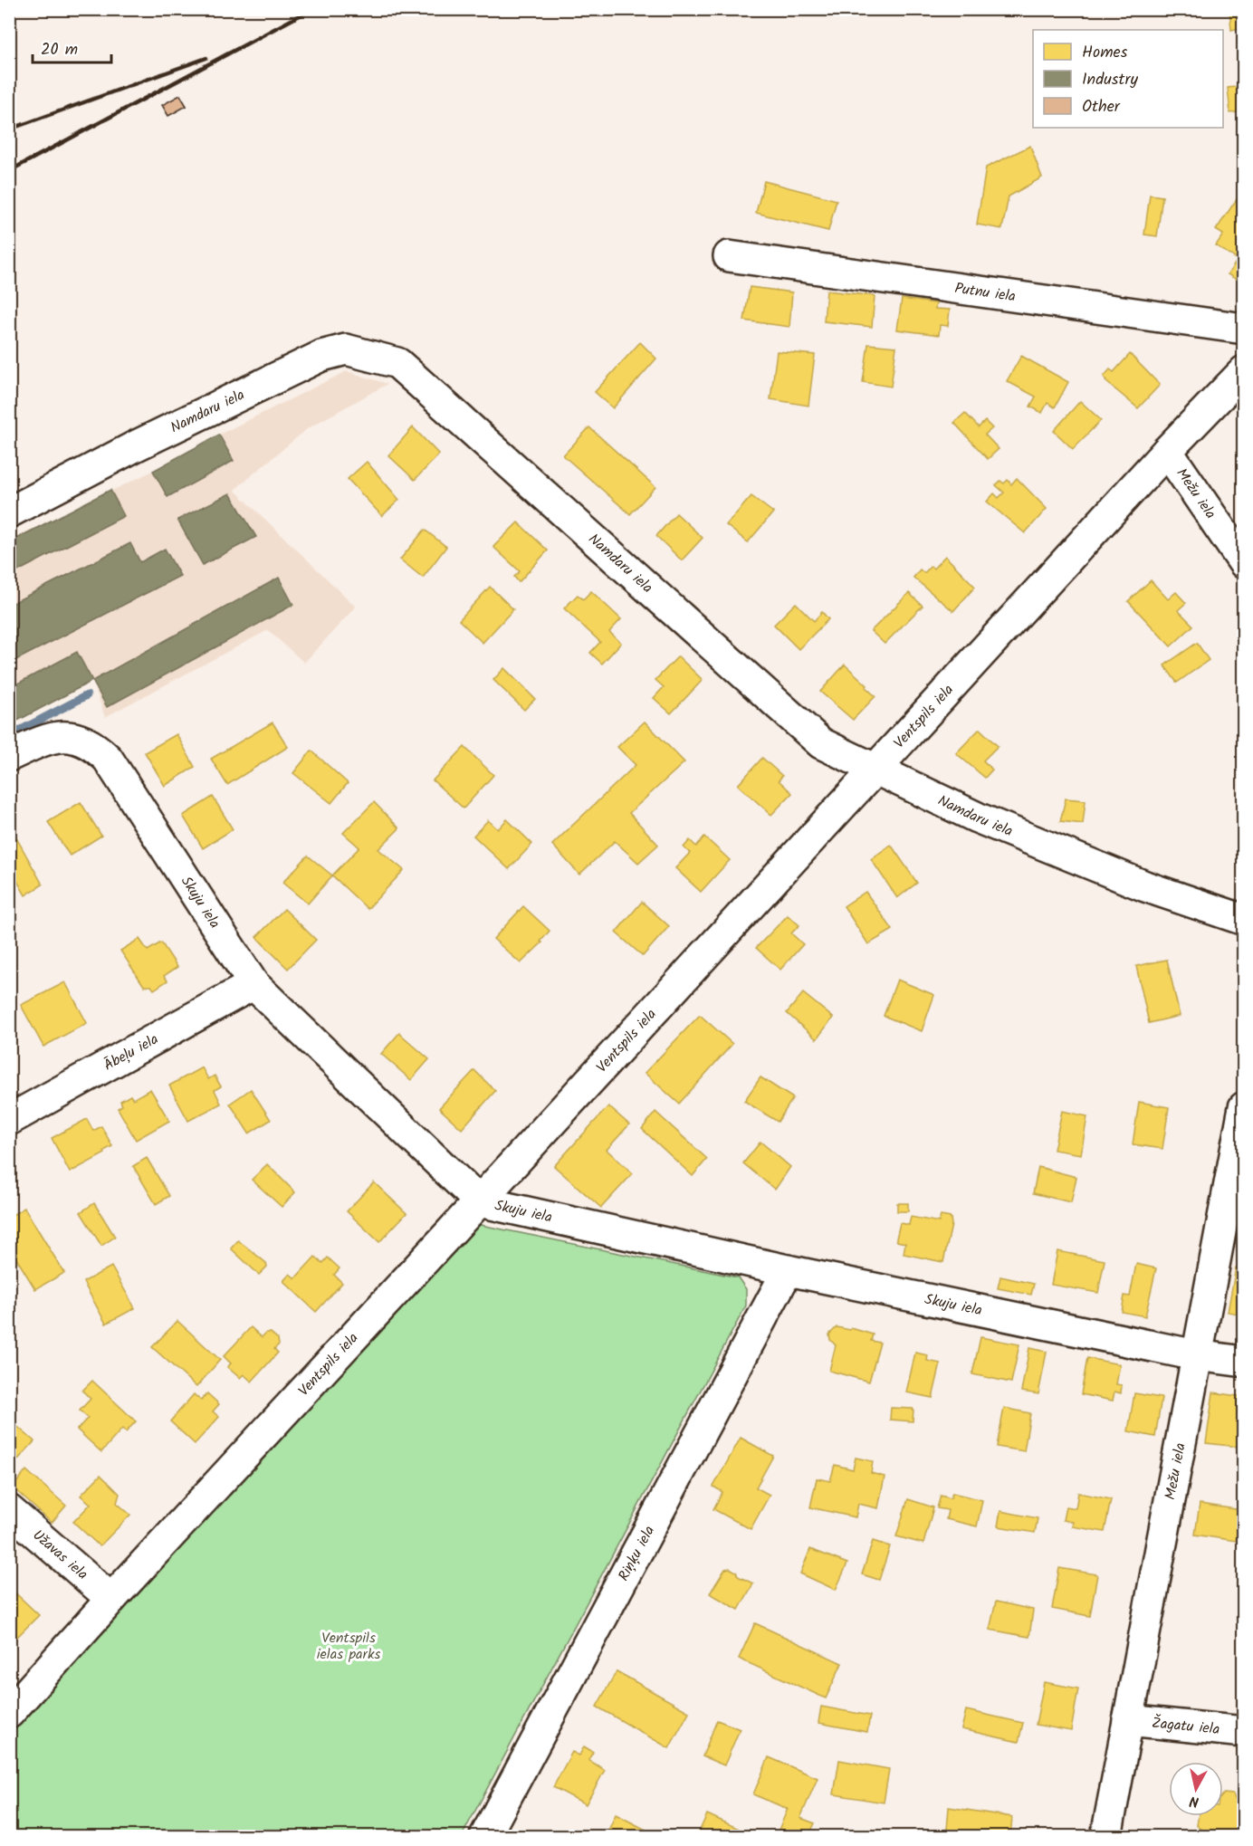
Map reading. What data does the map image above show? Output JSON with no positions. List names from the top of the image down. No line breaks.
{"streets":{"street":["Putnu iela","Namdaru iela","Mežu iela","Ventspils iela","Skuju iela","Ābeļu iela","Riņķu iela","Užavas iela","Žagatu iela"]},"crossings":[["Namdaru iela","Ventspils iela"],["Mežu iela","Ventspils iela"],["Mežu iela","Skuju iela"],["Mežu iela","Žagatu iela"],["Ventspils iela","Skuju iela"],["Ventspils iela","Užavas iela"],["Skuju iela","Ābeļu iela"],["Skuju iela","Riņķu iela"]],"parks":["Ventspils ielas parks"],"legend":["Homes","Industry","Other"],"scale_bar":"20 m","north":"bottom"}
